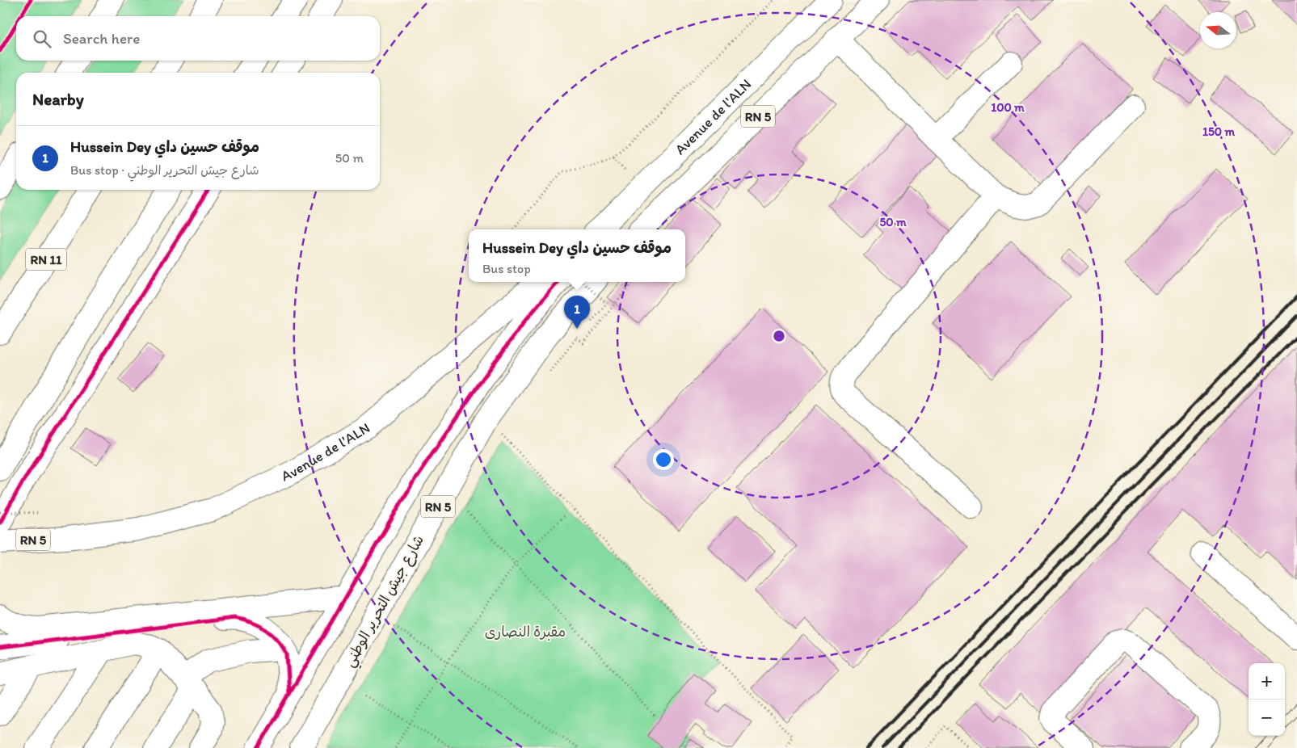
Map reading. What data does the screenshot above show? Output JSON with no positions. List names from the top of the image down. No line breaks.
{"streets":{"main road":["RN 5","Avenue de l'ALN","RN 11","شارع جيش التحرير الوطني"]},"parks":["مقبرة النصارى"],"north":"left","page":{"search":"Search here","heading":"Nearby","list":[{"mark":"1","name":"Hussein Dey موقف حسين داي","note":"Bus stop · شارع جيش التحرير الوطني","value":"50 m"}],"popup":["Hussein Dey موقف حسين داي","Bus stop"],"pins":"1","map_buttons":["+","−"]},"rings":["100 m","150 m","50 m"]}
